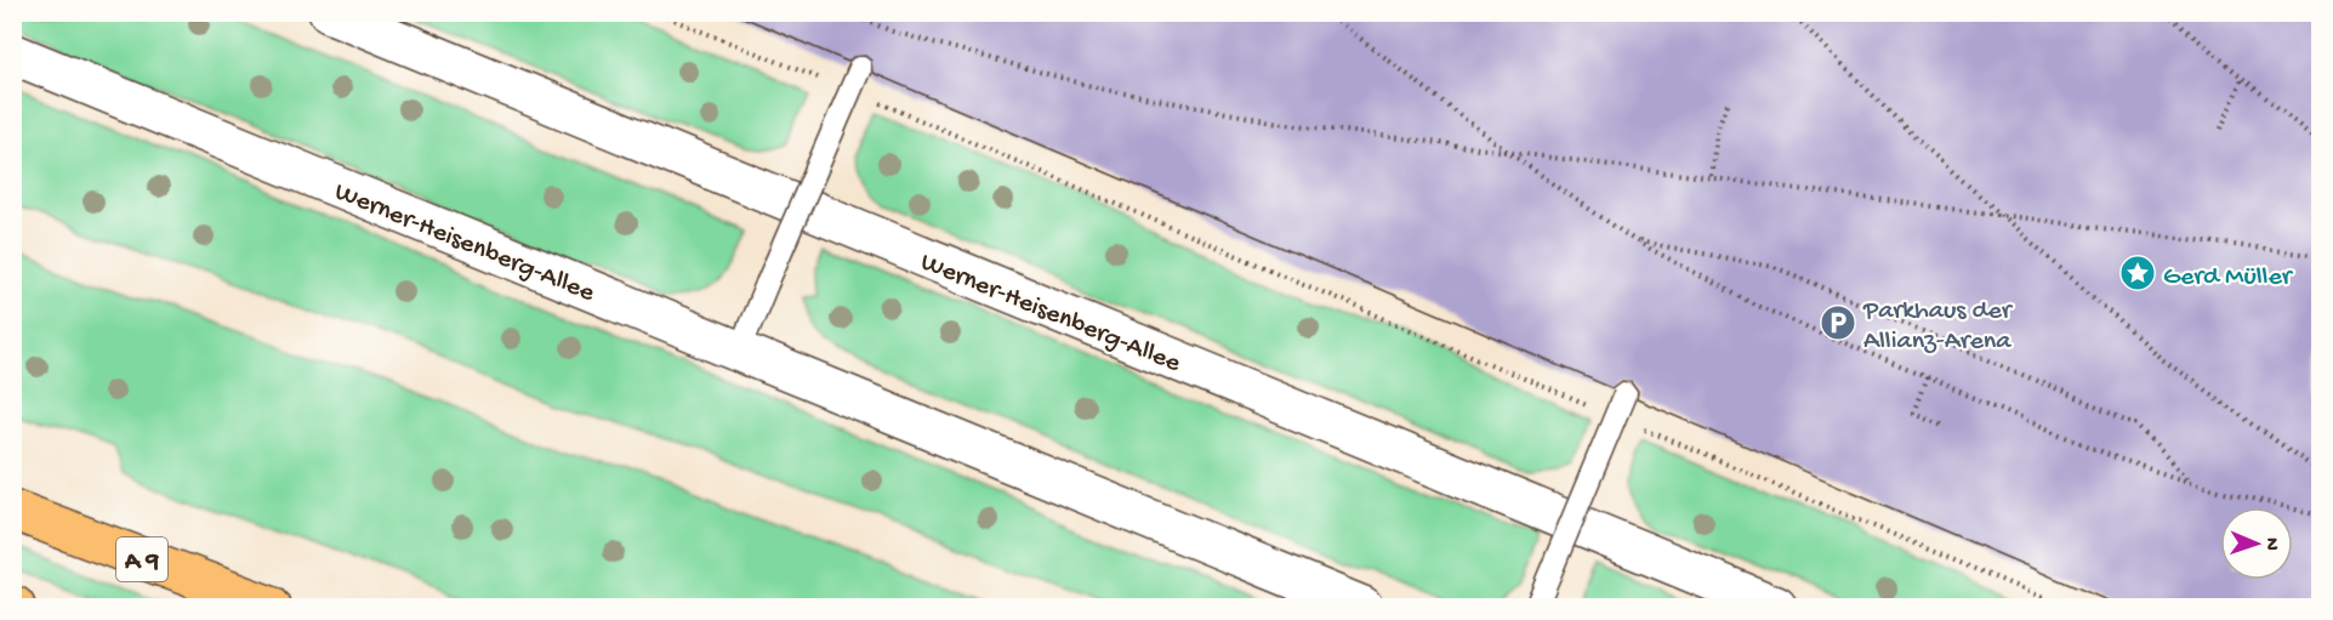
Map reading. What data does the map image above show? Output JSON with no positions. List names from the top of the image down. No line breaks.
{"streets":{"highway":["A 9"],"street":["Werner-Heisenberg-Allee"]},"places":{"place":["Gerd Müller"],"parking":["Parkhaus der Allianz-Arena"]},"north":"right"}
